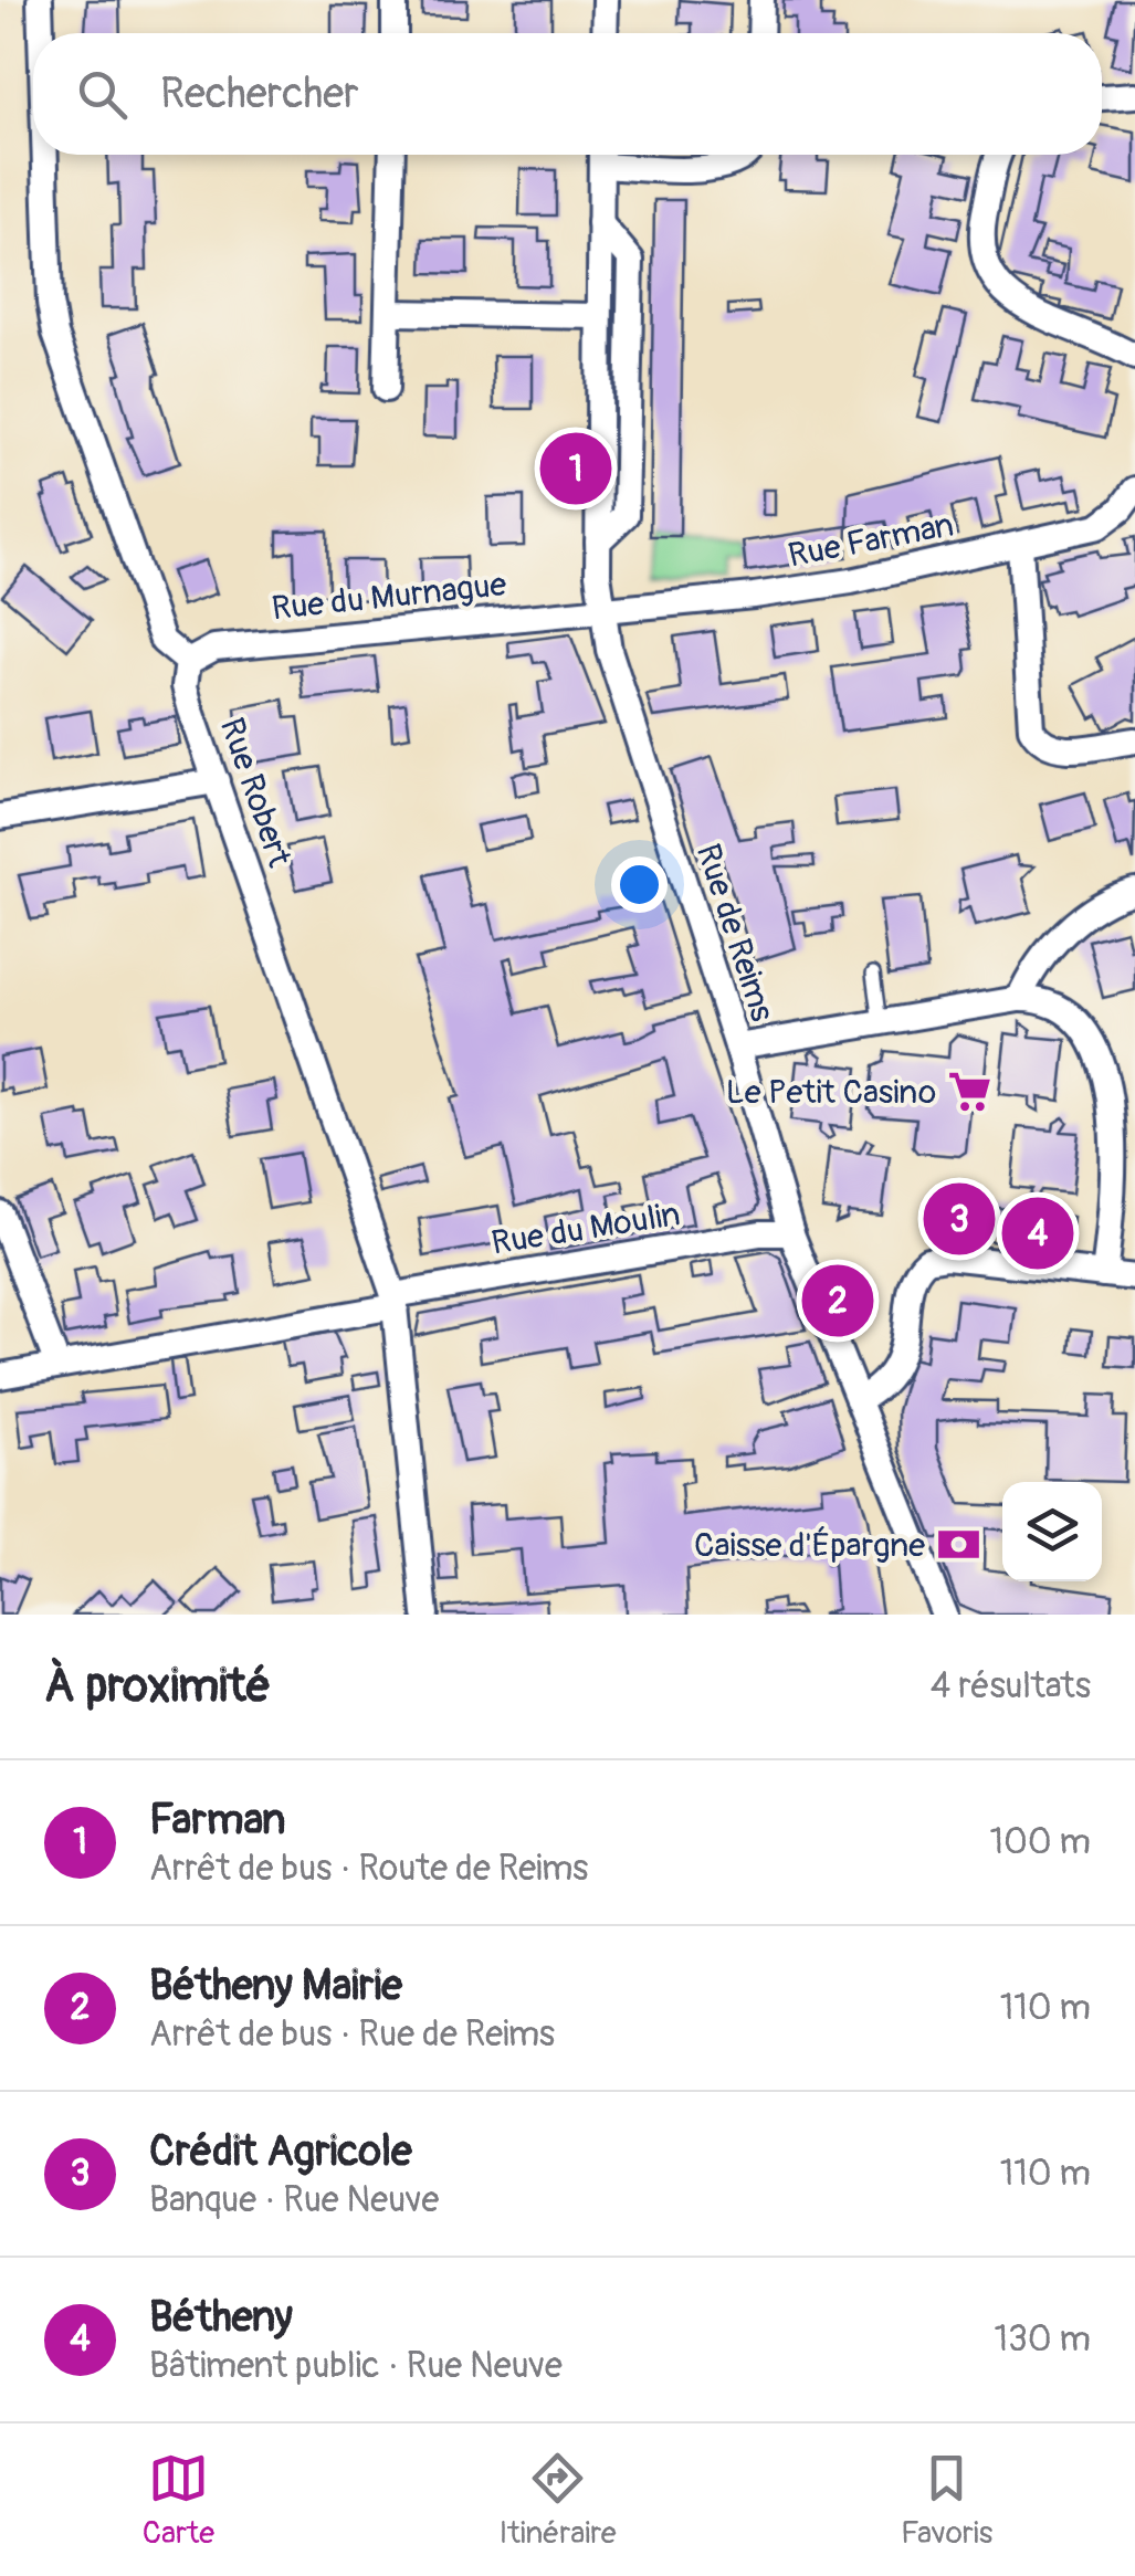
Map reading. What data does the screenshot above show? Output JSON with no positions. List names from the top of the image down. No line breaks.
{"streets":{"street":["Rue Farman","Rue du Murnague","Rue Robert","Rue de Reims","Rue du Moulin"]},"crossings":[["Rue Farman","Rue du Murnague"],["Rue Farman","Rue de Reims"],["Rue du Murnague","Rue Robert"],["Rue du Murnague","Rue de Reims"],["Rue Robert","Rue du Moulin"],["Rue de Reims","Rue du Moulin"]],"places":{"supermarket":["Le Petit Casino"],"bank":["Caisse d'Épargne"]},"page":{"search":"Rechercher","pins":["1","3","4","2"],"heading":["À proximité","4 résultats"],"list":[{"mark":"1","name":"Farman","note":"Arrêt de bus · Route de Reims","value":"100 m"},{"mark":"2","name":"Bétheny Mairie","note":"Arrêt de bus · Rue de Reims","value":"110 m"},{"mark":"3","name":"Crédit Agricole","note":"Banque · Rue Neuve","value":"110 m"},{"mark":"4","name":"Bétheny","note":"Bâtiment public · Rue Neuve","value":"130 m"}],"nav":["Carte","Itinéraire","Favoris"]}}
